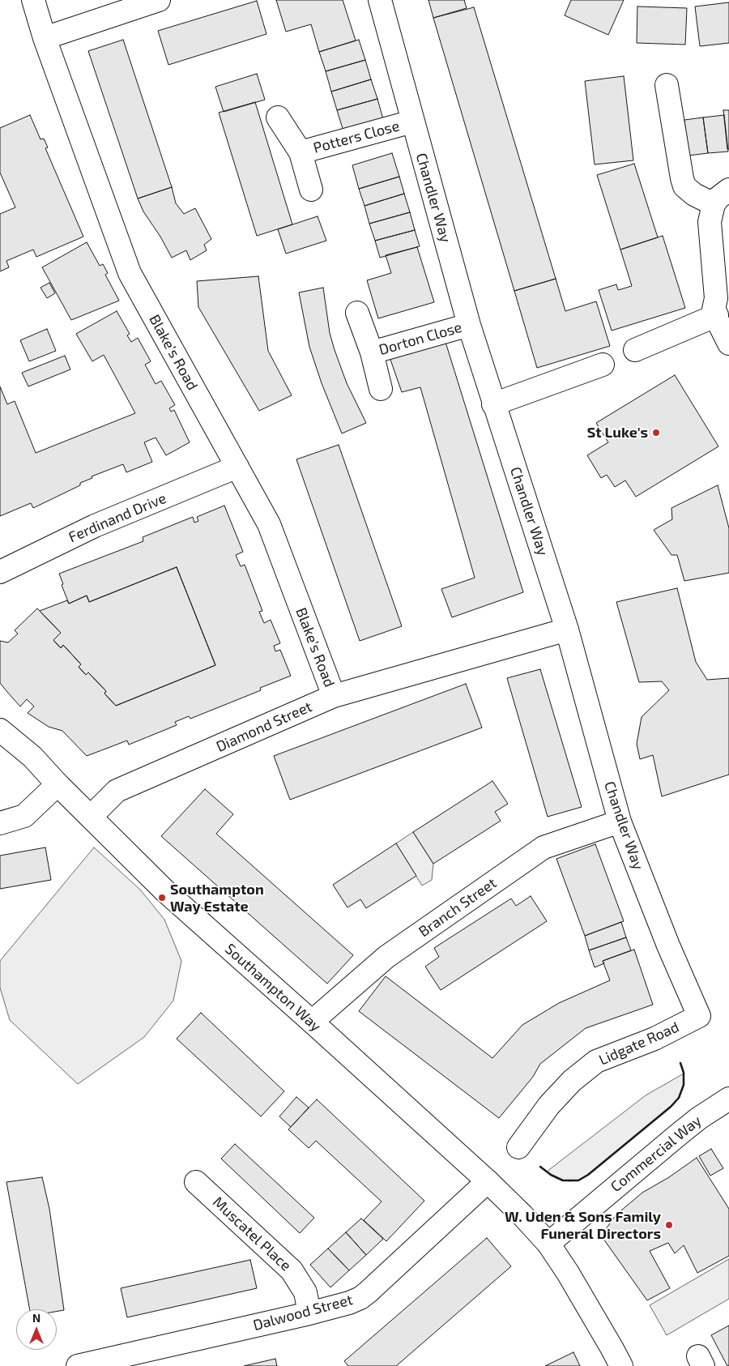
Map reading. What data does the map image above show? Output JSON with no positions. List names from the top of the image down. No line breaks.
{"streets":{"street":["Potters Close","Chandler Way","Dorton Close","Blake's Road","Ferdinand Drive","Diamond Street","Branch Street","Southampton Way","Lidgate Road","Commercial Way","Muscatel Place","Dalwood Street"]},"crossings":[["Potters Close","Chandler Way"],["Chandler Way","Dorton Close"],["Chandler Way","Diamond Street"],["Chandler Way","Branch Street"],["Chandler Way","Lidgate Road"],["Blake's Road","Ferdinand Drive"],["Blake's Road","Diamond Street"],["Diamond Street","Southampton Way"],["Branch Street","Southampton Way"],["Southampton Way","Commercial Way"],["Southampton Way","Dalwood Street"],["Muscatel Place","Dalwood Street"]],"places":["St Luke's","Southampton Way Estate","W. Uden & Sons Family Funeral Directors"],"north":"top"}
